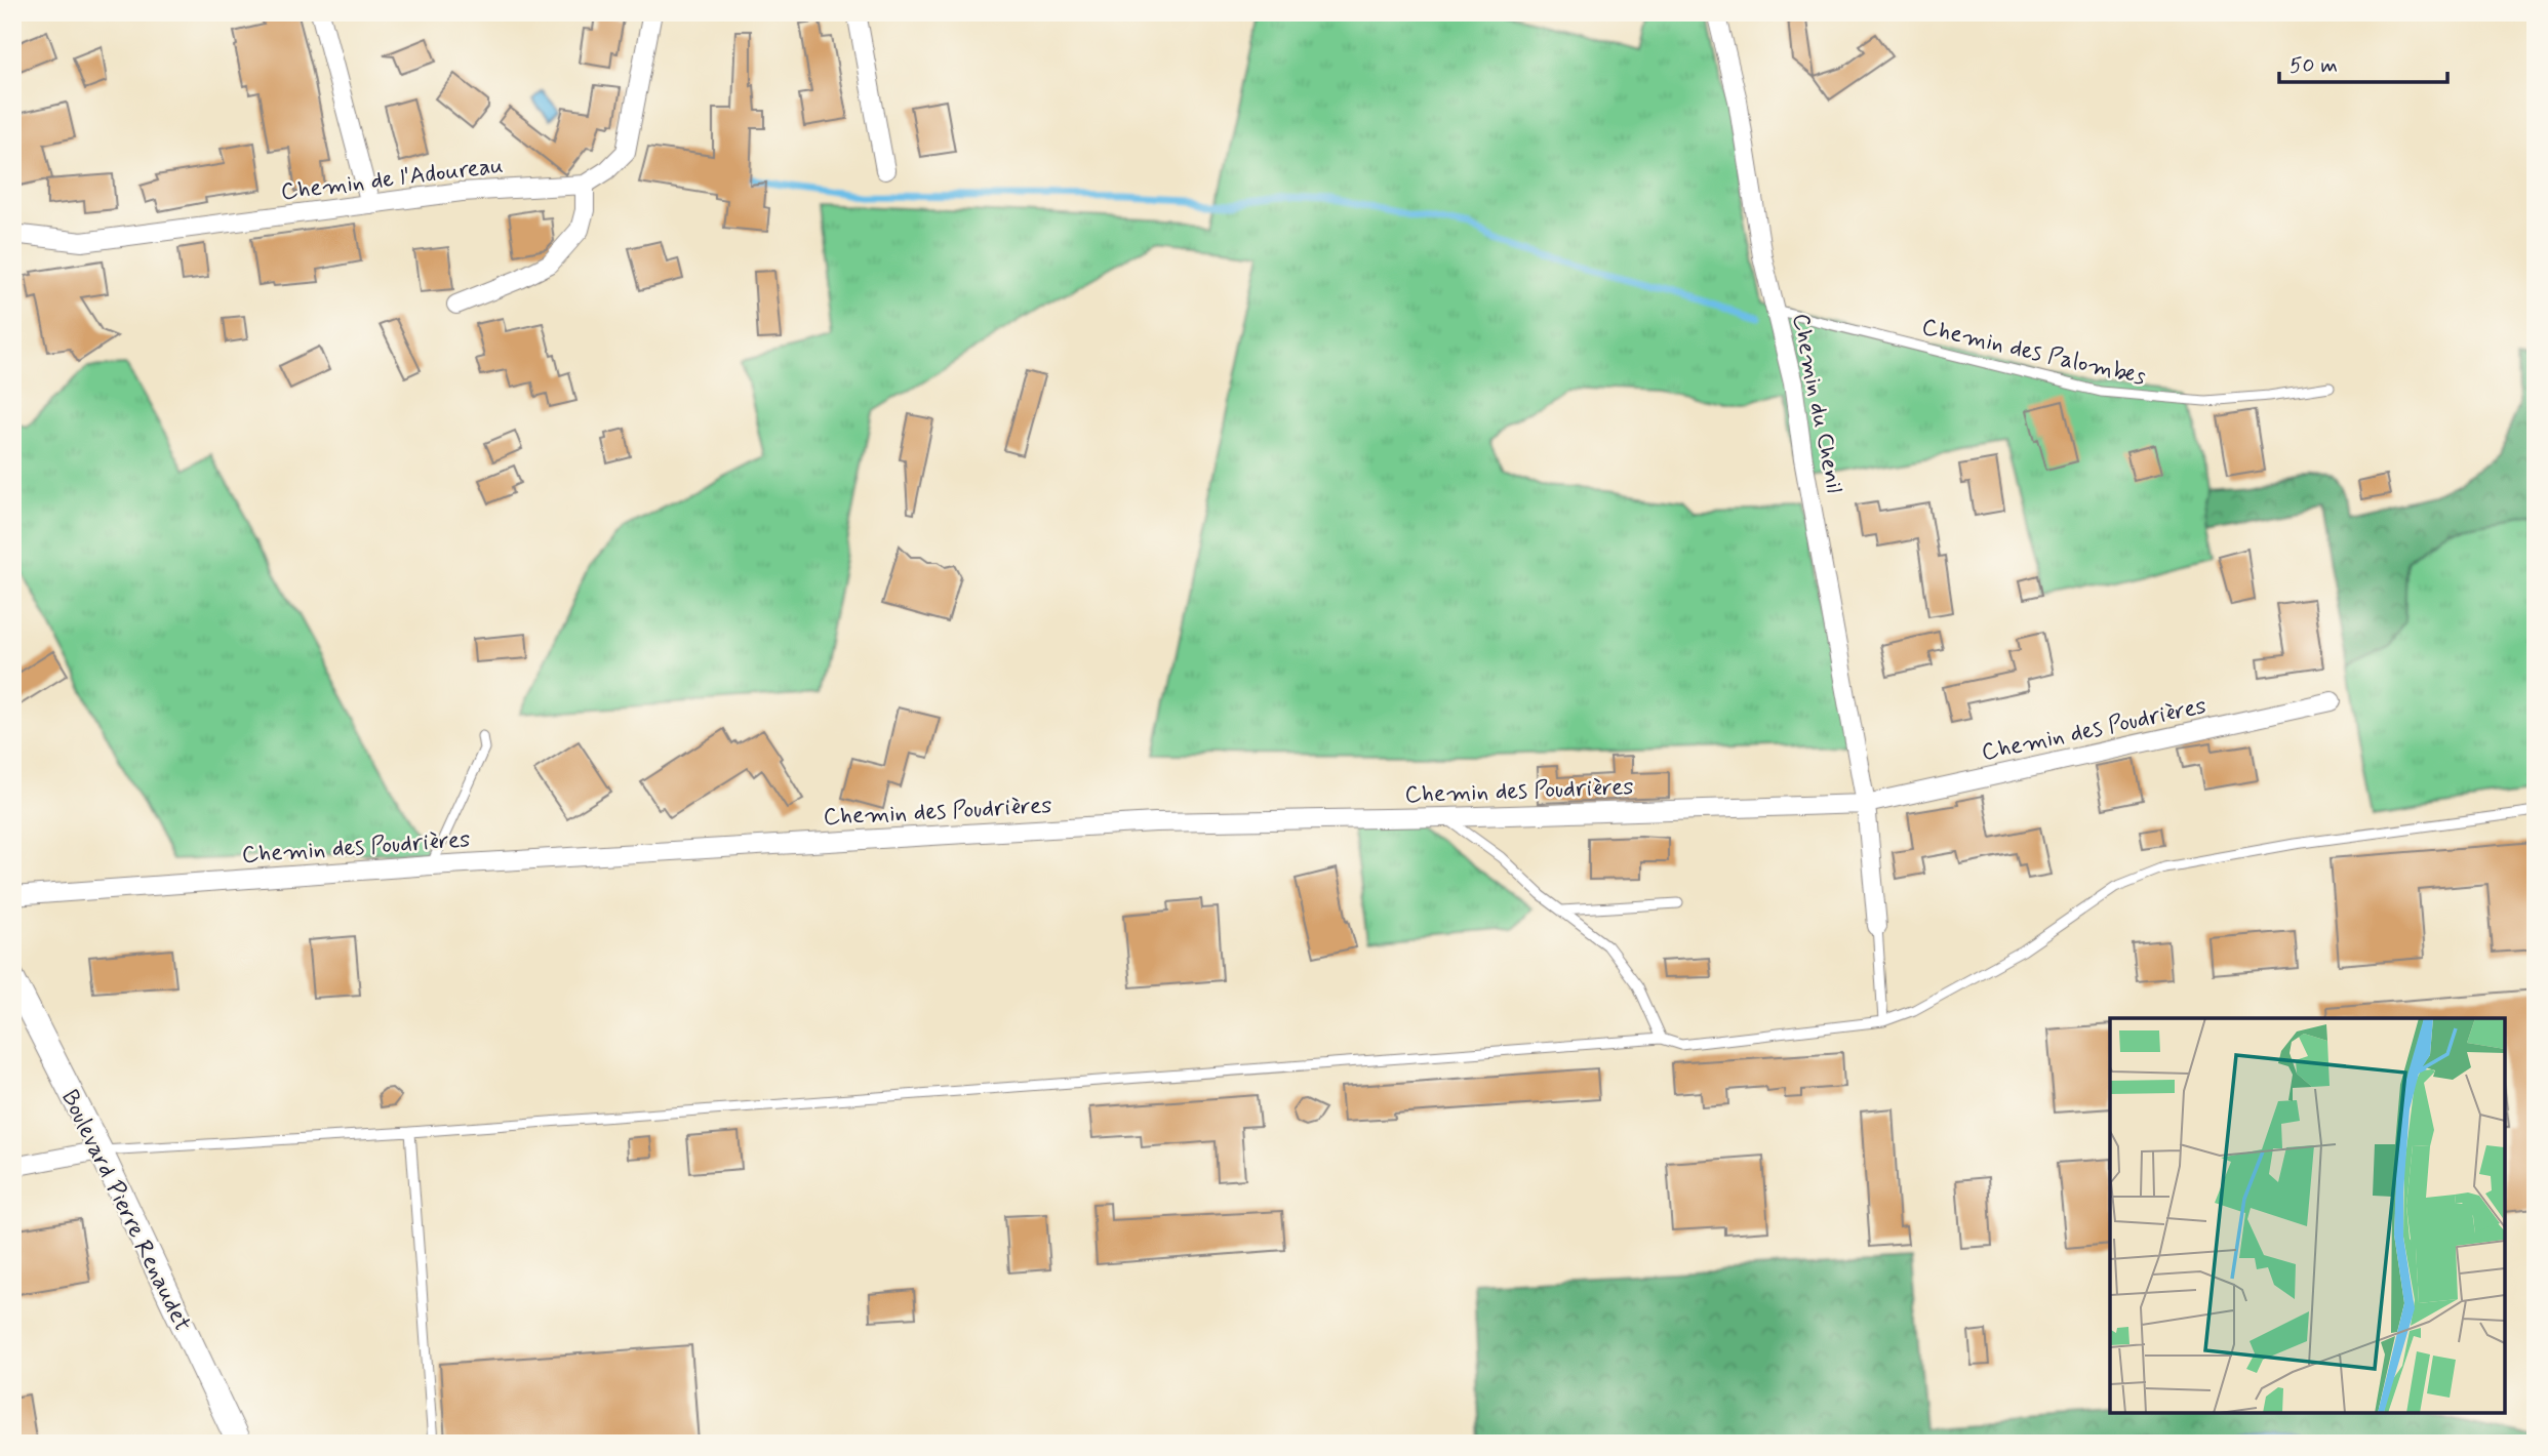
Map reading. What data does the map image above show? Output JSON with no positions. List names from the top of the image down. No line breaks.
{"streets":{"street":["Chemin de l'Adoureau","Chemin du Chenil","Chemin des Poudrières","Boulevard Pierre Renaudet"],"lane":["Chemin des Palombes"]},"crossings":[["Chemin des Palombes","Chemin du Chenil"],["Chemin du Chenil","Chemin des Poudrières"]],"scale_bar":"50 m"}
